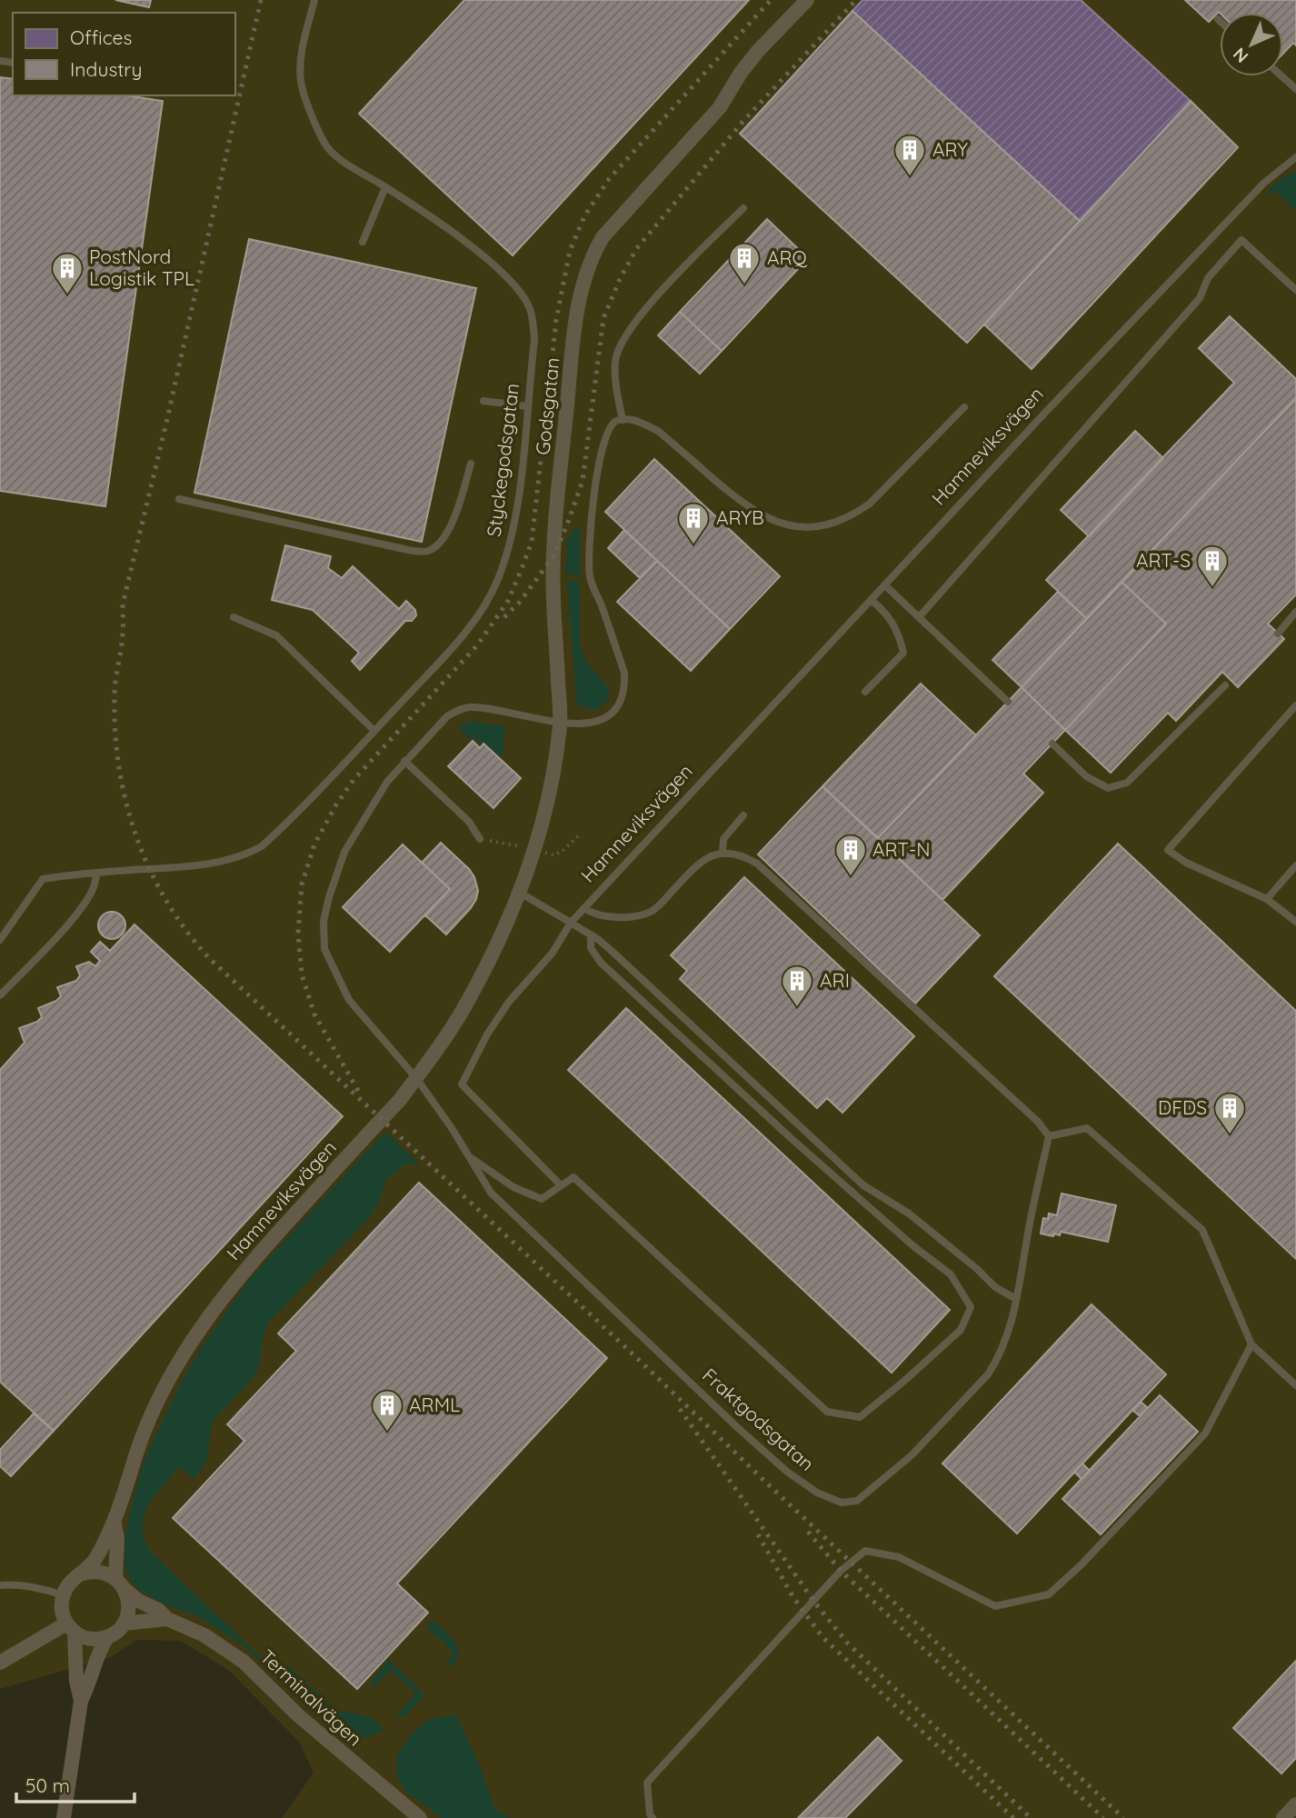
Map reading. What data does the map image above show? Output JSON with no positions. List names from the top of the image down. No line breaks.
{"streets":{"street":["Godsgatan","Hamneviksvägen","Terminalvägen"],"lane":["Styckegodsgatan","Fraktgodsgatan"]},"crossings":[["Godsgatan","Hamneviksvägen"],["Godsgatan","Fraktgodsgatan"],["Hamneviksvägen","Fraktgodsgatan"],["Hamneviksvägen","Terminalvägen"]],"places":{"building":["ARY","ARQ","PostNord Logistik TPL","ARYB","ART-S","ART-N","ARI","DFDS","ARML"]},"legend":["Offices","Industry"],"scale_bar":"50 m","north":"bottom left"}
